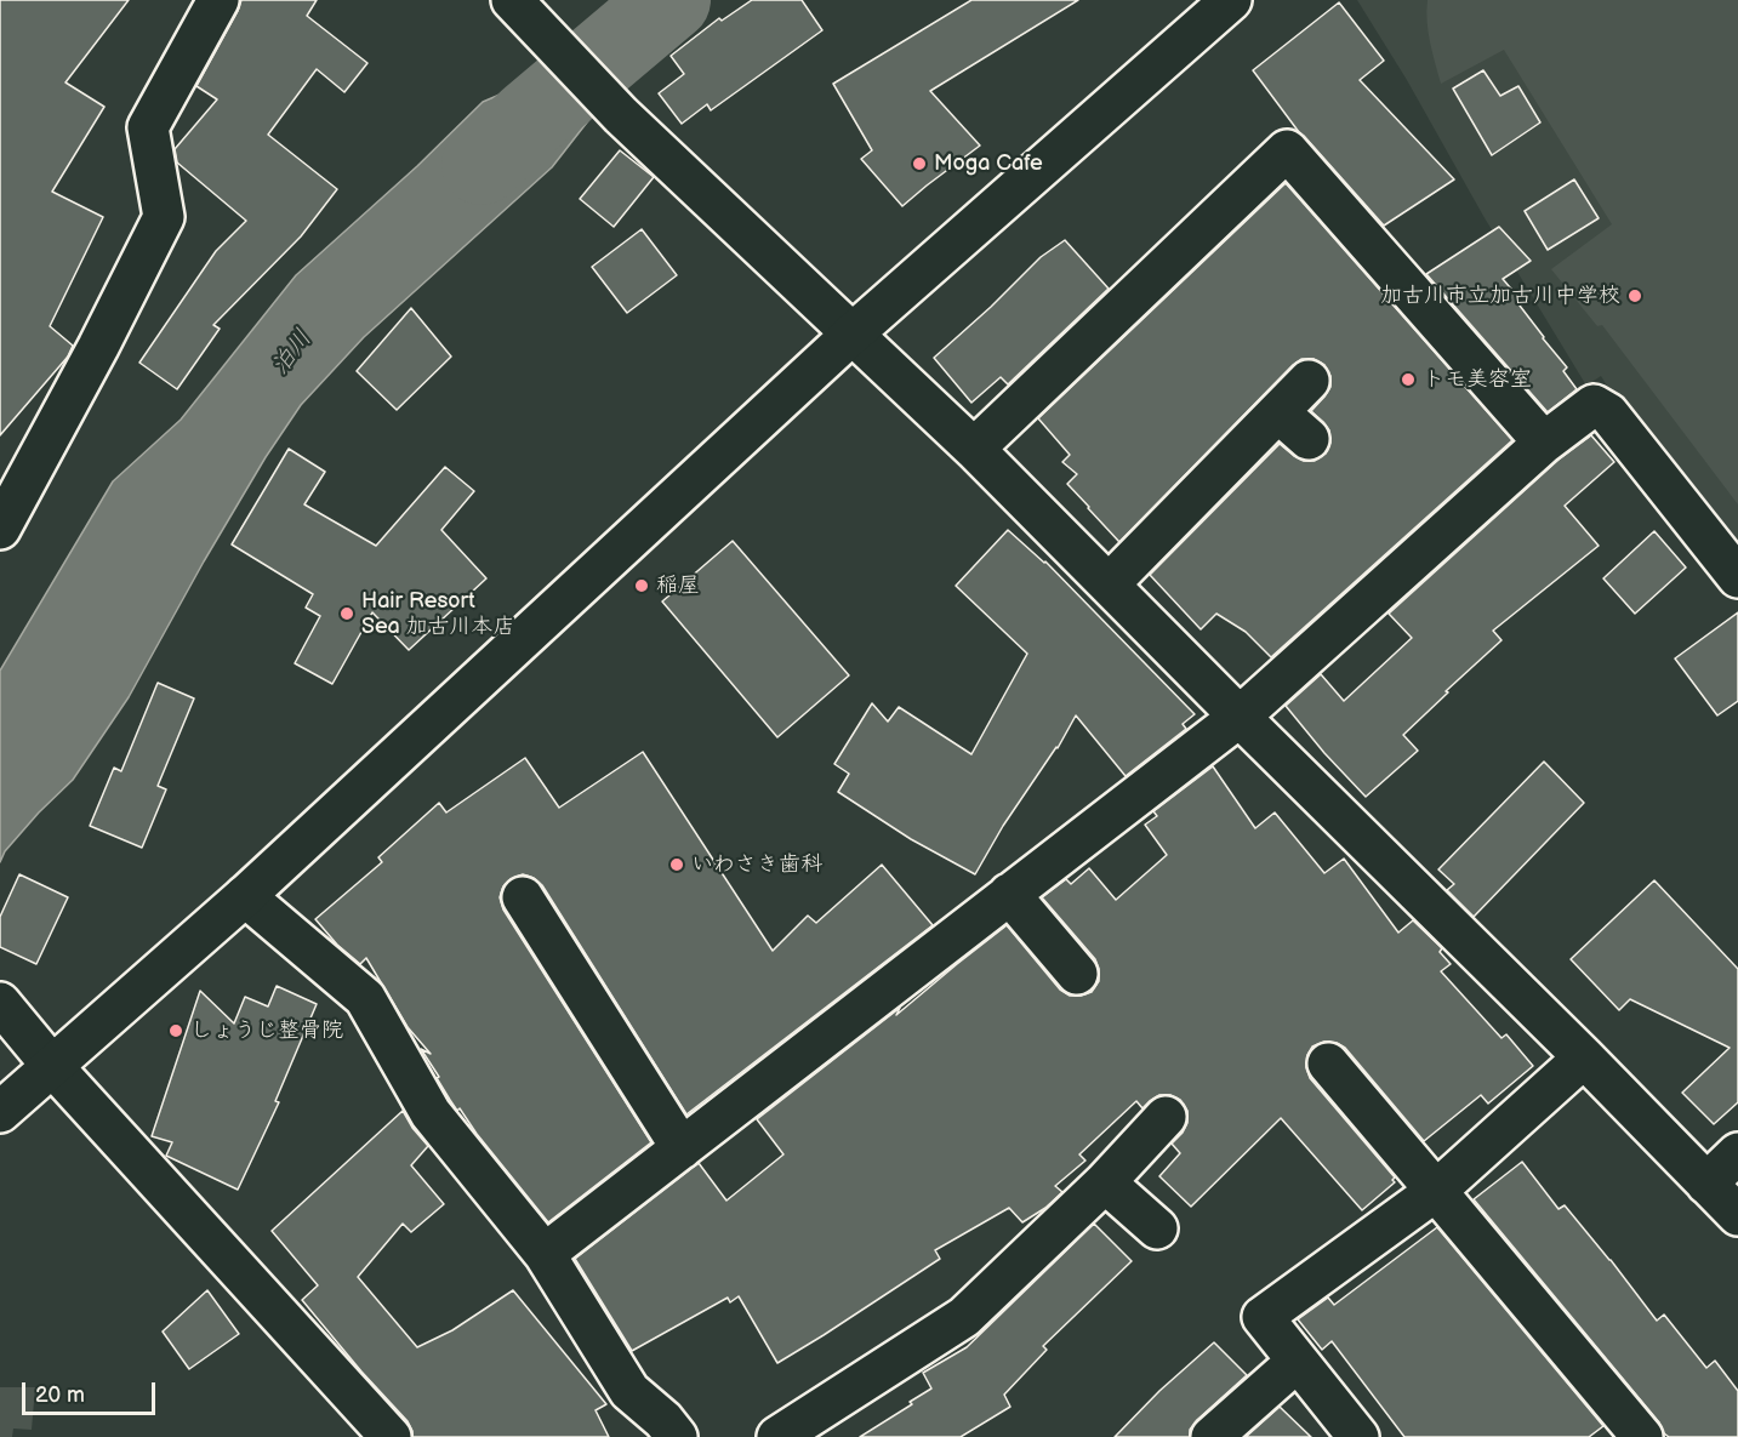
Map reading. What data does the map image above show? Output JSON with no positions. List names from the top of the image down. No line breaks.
{"water":["泊川"],"places":["Moga Cafe","加古川市立加古川中学校","トモ美容室","稲屋","Hair Resort Sea 加古川本店","いわさき歯科","しょうじ整骨院"],"scale_bar":"20 m"}
